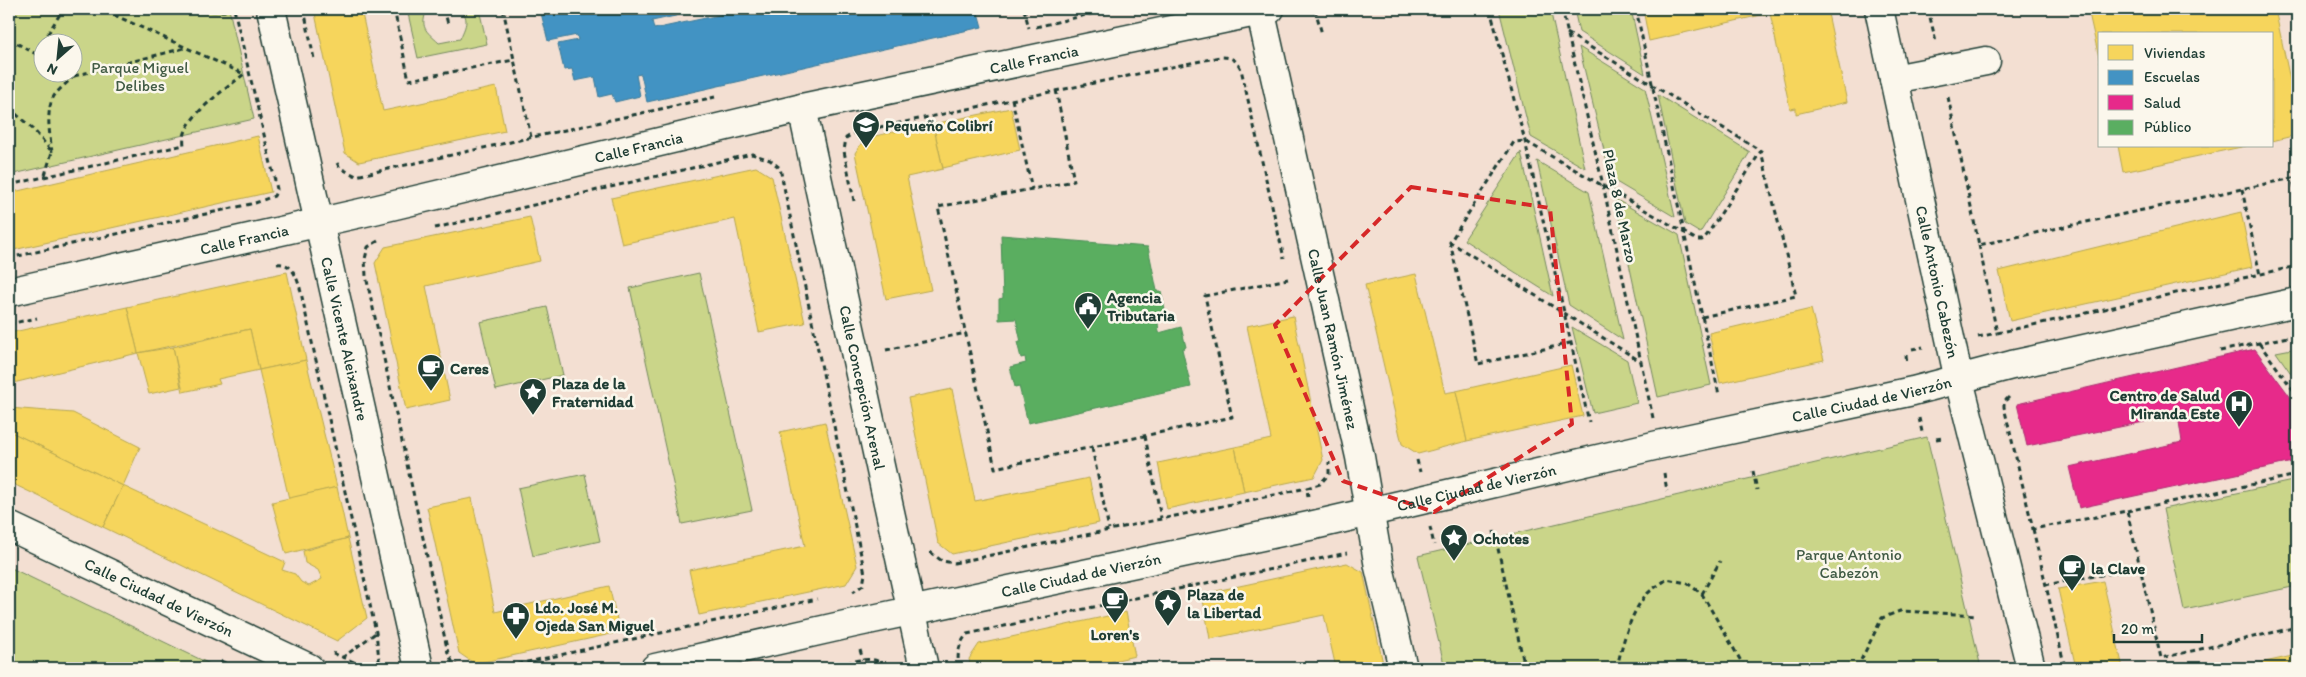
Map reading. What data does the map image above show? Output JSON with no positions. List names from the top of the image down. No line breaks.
{"streets":{"street":["Calle Francia","Calle Antonio Cabezón","Calle Vicente Aleixandre","Calle Juan Ramón Jiménez","Calle Concepción Arenal","Calle Ciudad de Vierzón"],"path":["Plaza 8 de Marzo"]},"crossings":[["Calle Francia","Calle Vicente Aleixandre"],["Calle Francia","Calle Juan Ramón Jiménez"],["Calle Francia","Calle Concepción Arenal"],["Calle Antonio Cabezón","Calle Ciudad de Vierzón"],["Calle Juan Ramón Jiménez","Calle Ciudad de Vierzón"],["Calle Concepción Arenal","Calle Ciudad de Vierzón"]],"parks":["Parque Miguel Delibes","Parque Antonio Cabezón"],"places":{"school or university":["Pequeño Colibrí"],"public building":["Agencia Tributaria"],"cafe":["Ceres","la Clave","Loren's"],"place":["Plaza de la Fraternidad","Ochotes","Plaza de la Libertad"],"hospital":["Centro de Salud Miranda Este"],"pharmacy":["Ldo. José M. Ojeda San Miguel"]},"legend":["Viviendas","Escuelas","Salud","Público"],"scale_bar":"20 m","north":"bottom left"}
